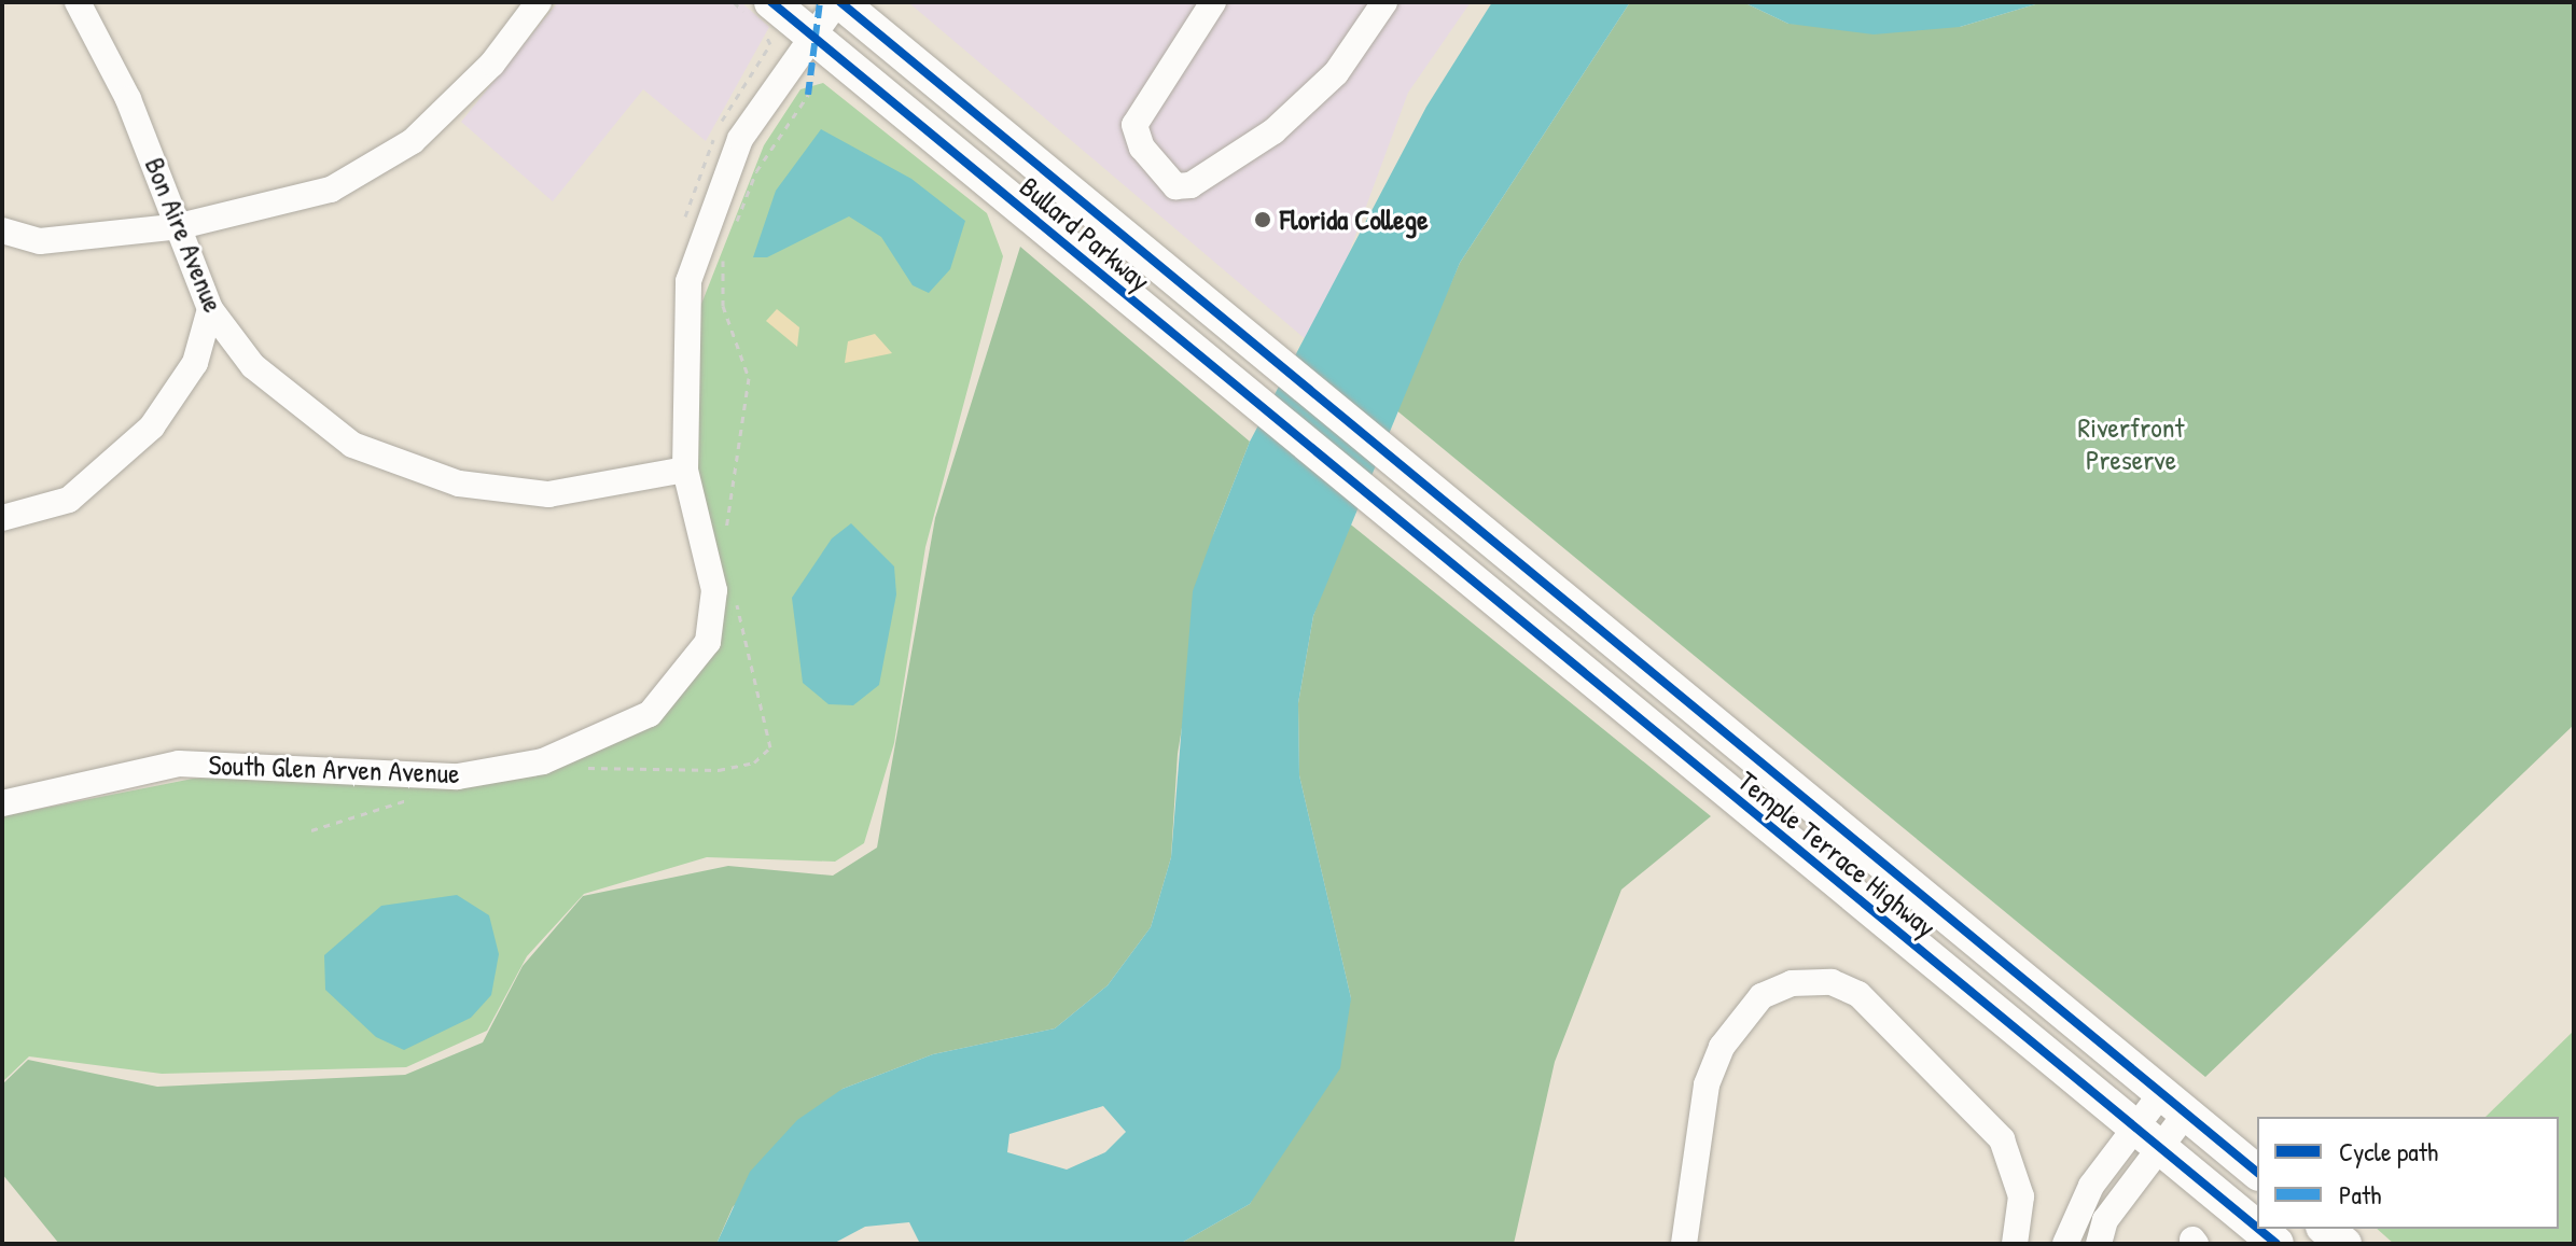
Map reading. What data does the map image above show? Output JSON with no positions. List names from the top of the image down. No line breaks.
{"streets":{"main road":["Bullard Parkway","Temple Terrace Highway"],"street":["Bon Aire Avenue","South Glen Arven Avenue"]},"crossings":[["Bullard Parkway","South Glen Arven Avenue"],["Bullard Parkway","Temple Terrace Highway"],["Bon Aire Avenue","South Glen Arven Avenue"]],"parks":["Riverfront Preserve"],"places":["Florida College"],"legend":["Cycle path","Path"]}
